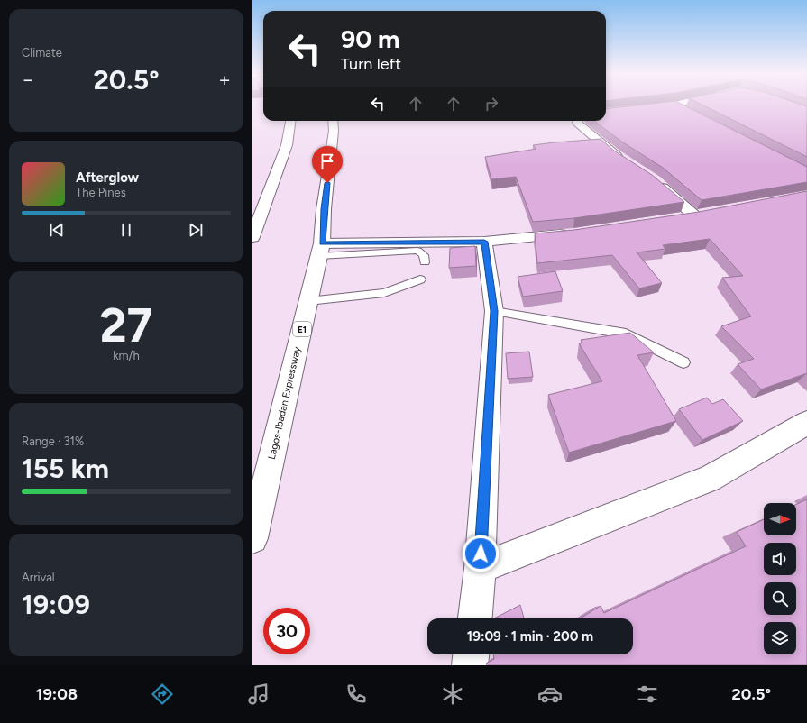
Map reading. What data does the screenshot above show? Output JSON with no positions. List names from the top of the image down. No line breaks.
{"streets":{"main road":["E1","Lagos-Ibadan Expressway"]},"north":"right","page":{"tile":["Climate",["27","km/h"],["Range · 31%","155 km"],["Arrival","19:09"]],"turn":["90 m","Turn left"],"heat":["−","20.5°","+"],"song":["Afterglow","The Pines"],"limit":"30","trip":"19:09 · 1 min · 200 m","tabs":["19:08","20.5°"]}}
